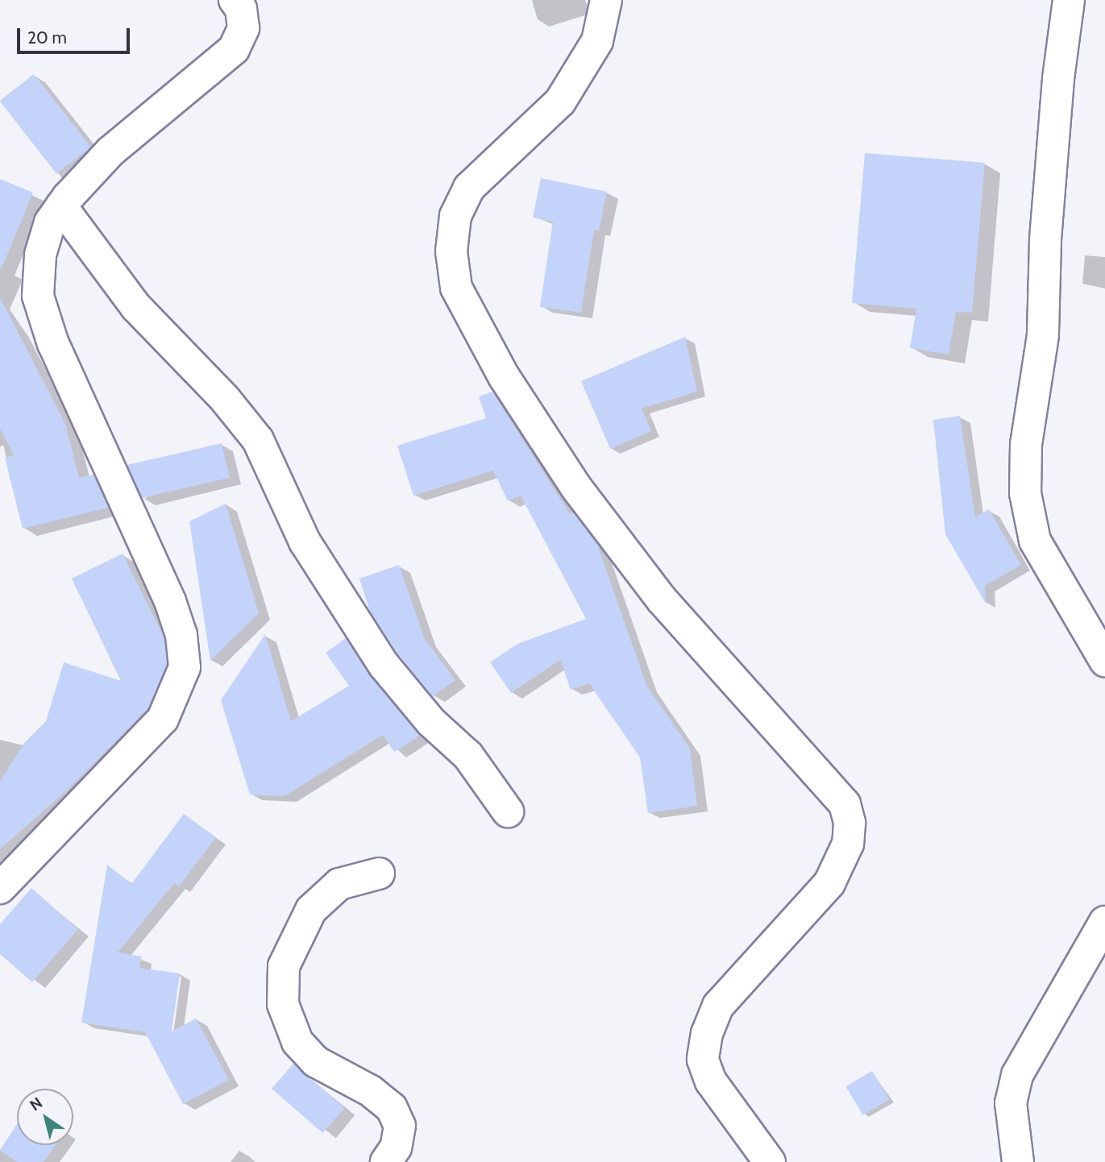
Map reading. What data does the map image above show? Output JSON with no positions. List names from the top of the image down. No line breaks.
{"scale_bar":"20 m","north":"top left"}
